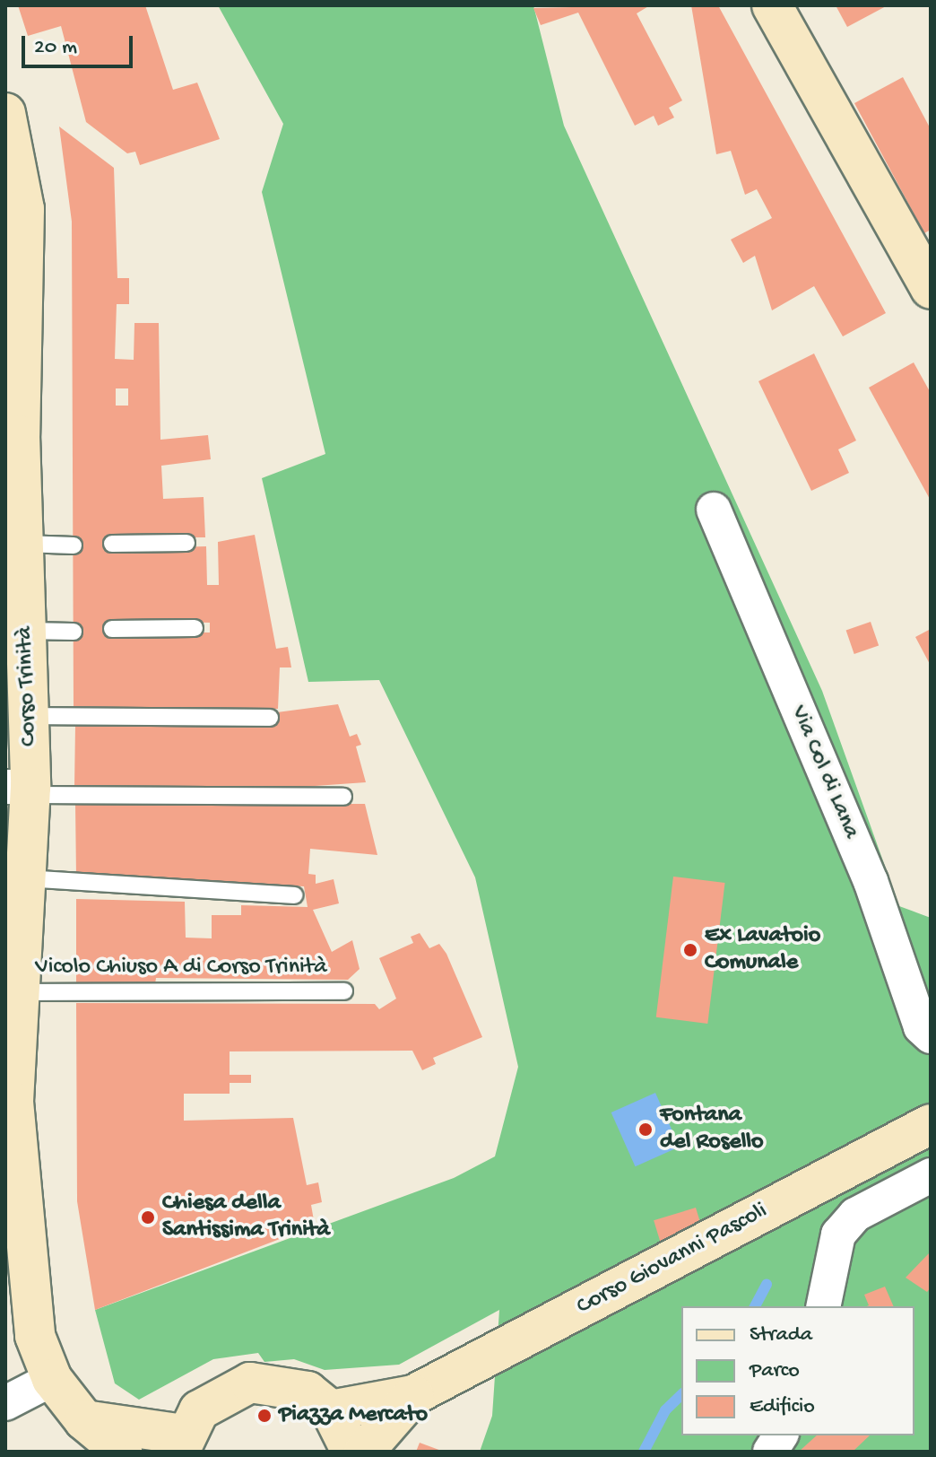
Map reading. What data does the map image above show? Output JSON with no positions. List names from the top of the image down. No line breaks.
{"streets":{"main road":["Corso Trinità","Corso Giovanni Pascoli"],"street":["Via Col di Lana"],"lane":["Vicolo Chiuso A di Corso Trinità"]},"crossings":[["Corso Trinità","Vicolo Chiuso A di Corso Trinità"]],"places":["Ex Lavatoio Comunale","Fontana del Rosello","Chiesa della Santissima Trinità","Piazza Mercato"],"legend":["Strada","Parco","Edificio"],"scale_bar":"20 m"}
